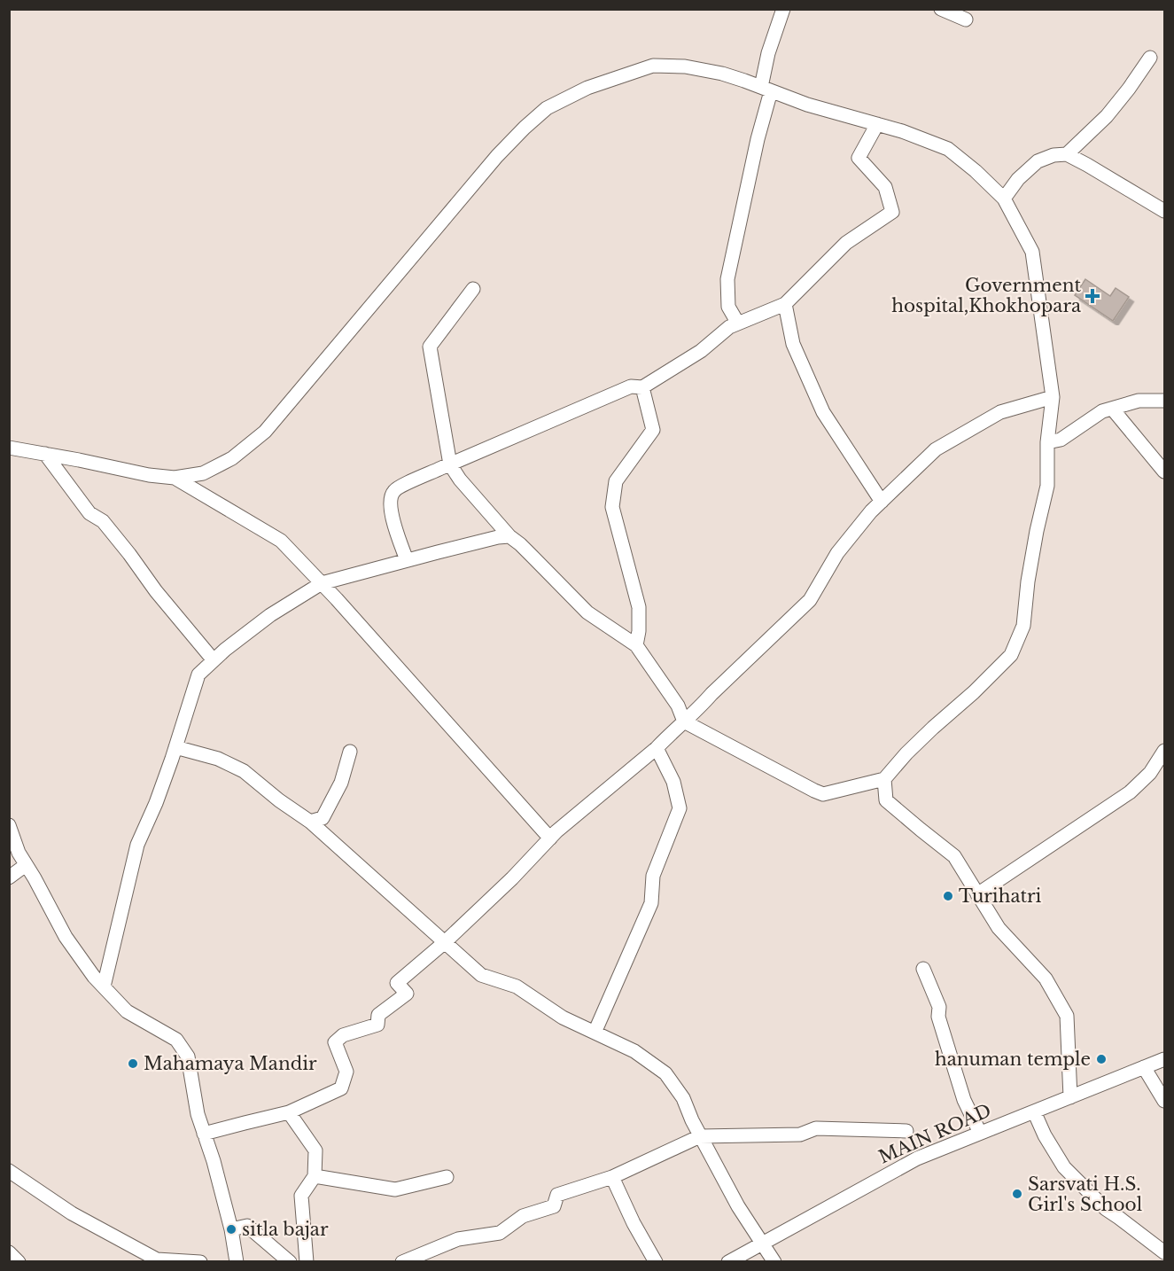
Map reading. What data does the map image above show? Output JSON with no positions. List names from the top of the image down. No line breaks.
{"streets":{"street":["MAIN ROAD"]},"places":{"health":["Government hospital,Khokhopara"],"other":["Turihatri","hanuman temple","Mahamaya Mandir","Sarsvati H.S. Girl's School","sitla bajar"]}}
